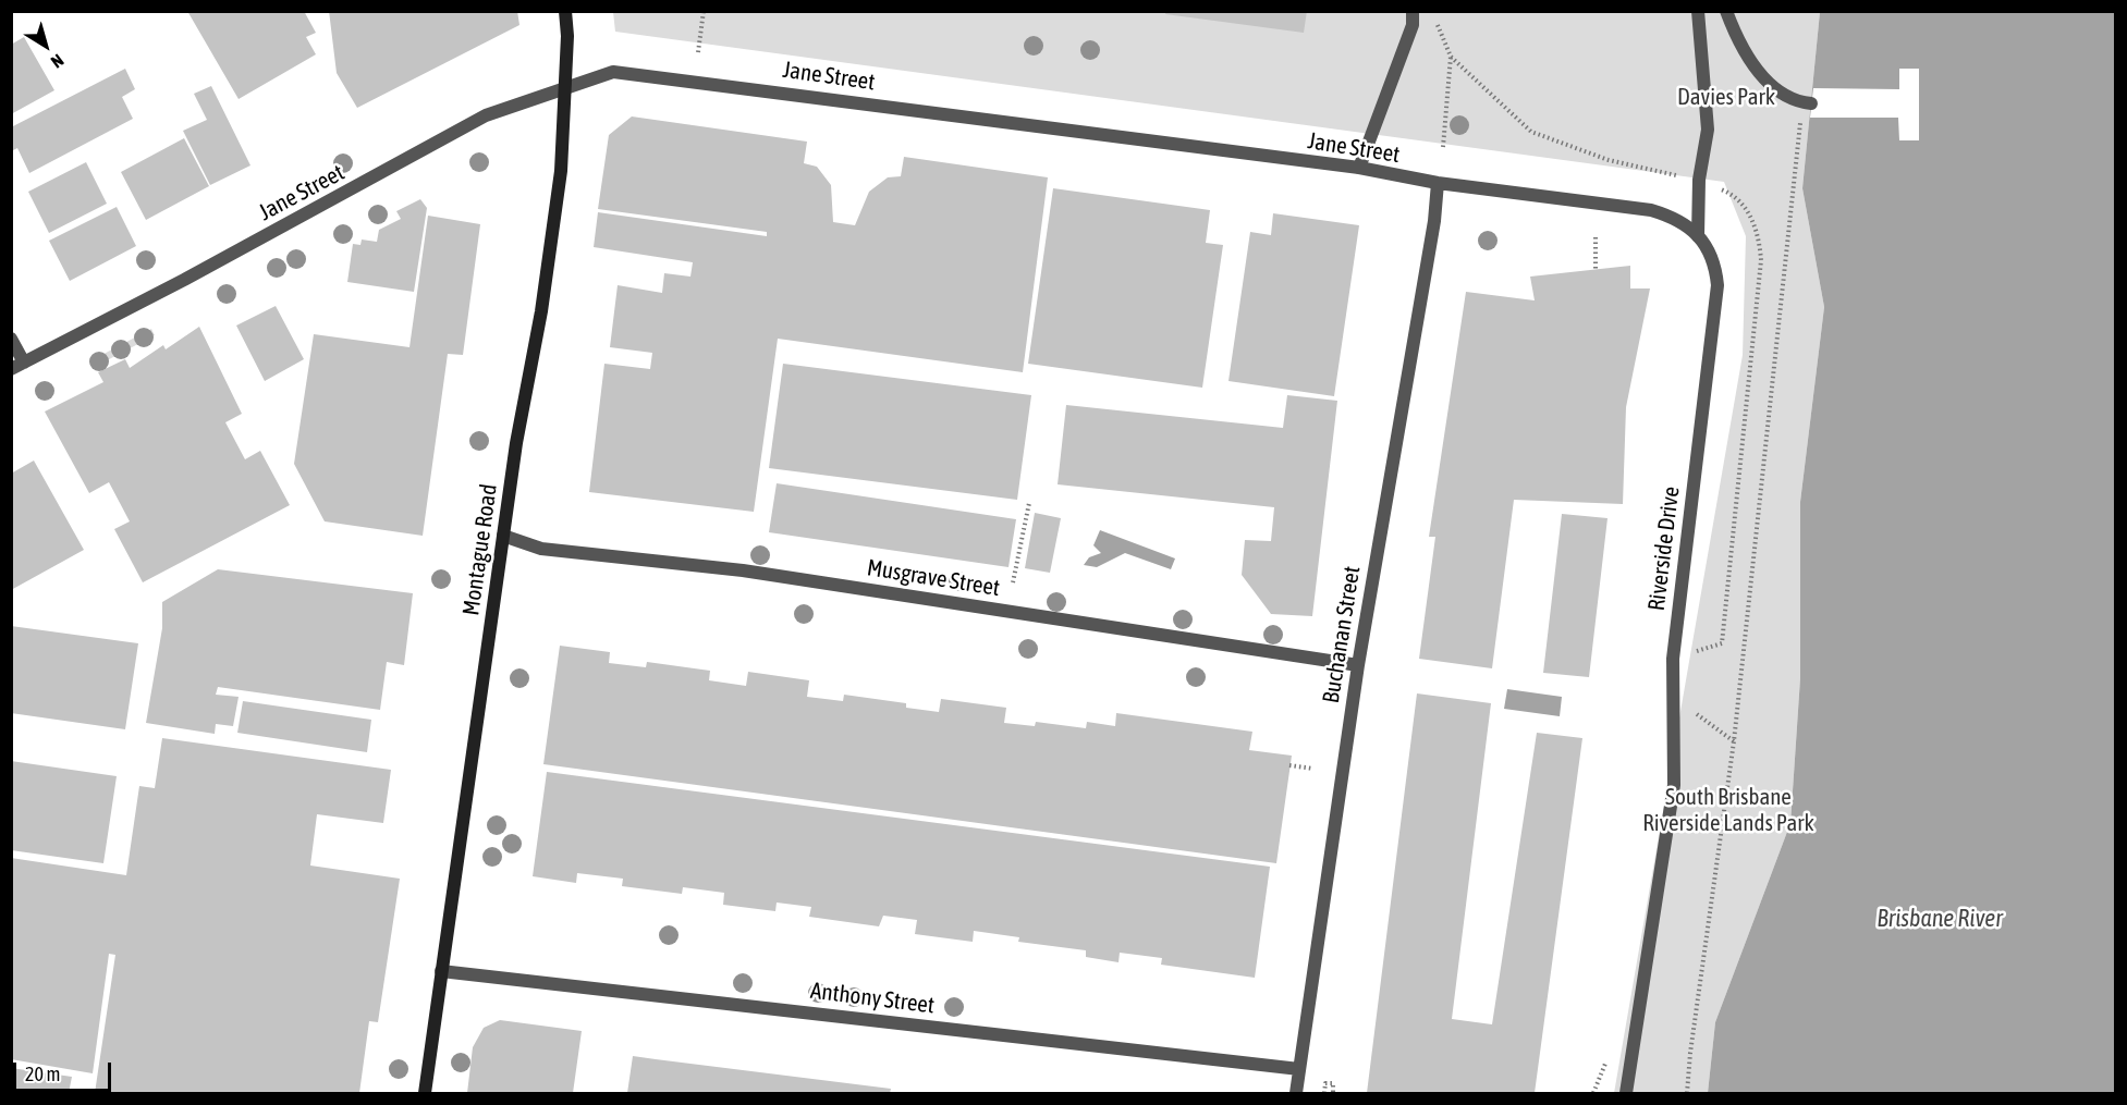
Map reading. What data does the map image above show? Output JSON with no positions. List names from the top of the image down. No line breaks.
{"streets":{"street":["Jane Street","Riverside Drive","Montague Road","Musgrave Street","Buchanan Street","Anthony Street"]},"crossings":[["Jane Street","Riverside Drive"],["Jane Street","Montague Road"],["Jane Street","Buchanan Street"],["Montague Road","Musgrave Street"],["Montague Road","Anthony Street"],["Musgrave Street","Buchanan Street"],["Buchanan Street","Anthony Street"]],"water":["Brisbane River"],"parks":["Davies Park","South Brisbane Riverside Lands Park"],"scale_bar":"20 m","north":"bottom right"}
